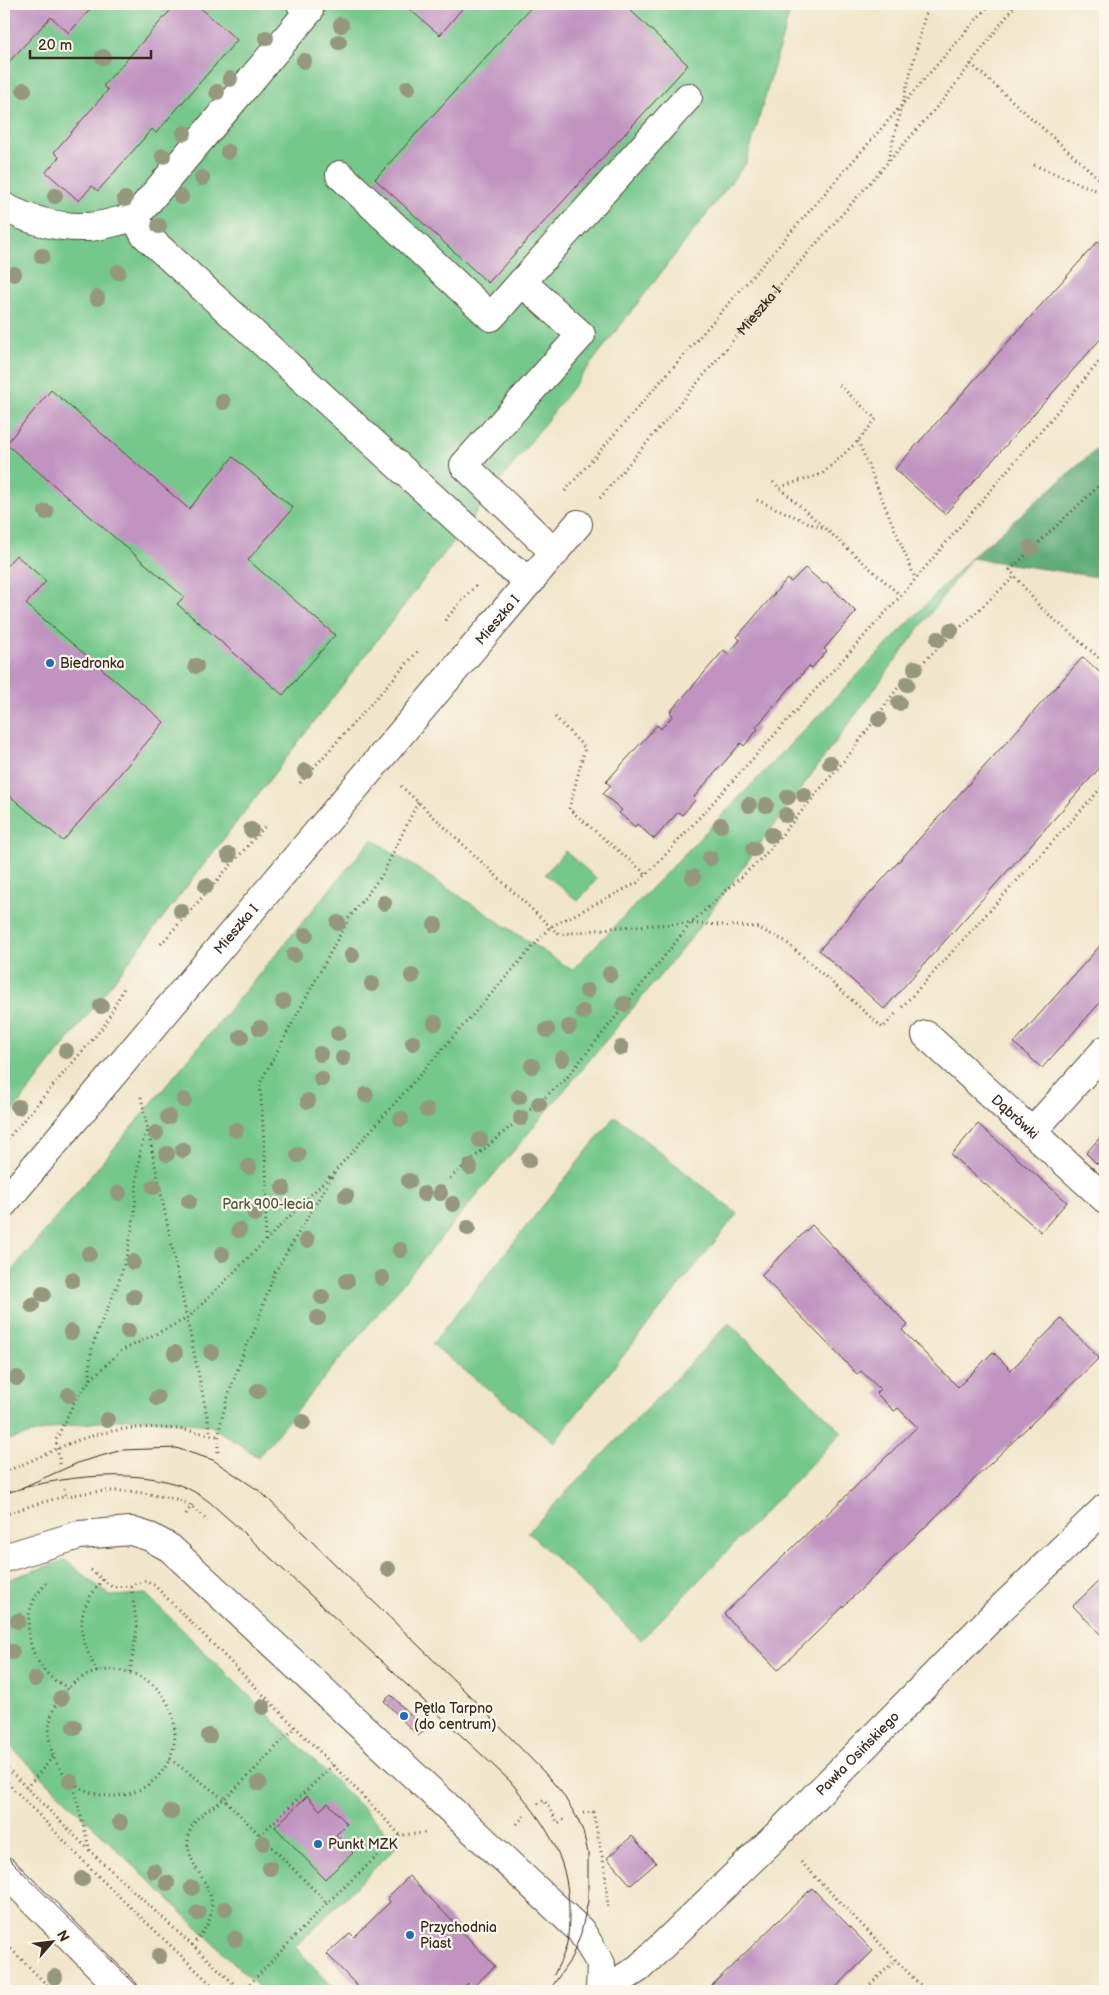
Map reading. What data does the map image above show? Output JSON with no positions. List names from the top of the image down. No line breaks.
{"streets":{"street":["Mieszka I","Dąbrówki","Pawła Osińskiego"]},"parks":["Park 900-lecia"],"places":["Biedronka","Pętla Tarpno (do centrum)","Punkt MZK","Przychodnia Piast"],"scale_bar":"20 m","north":"top right"}
